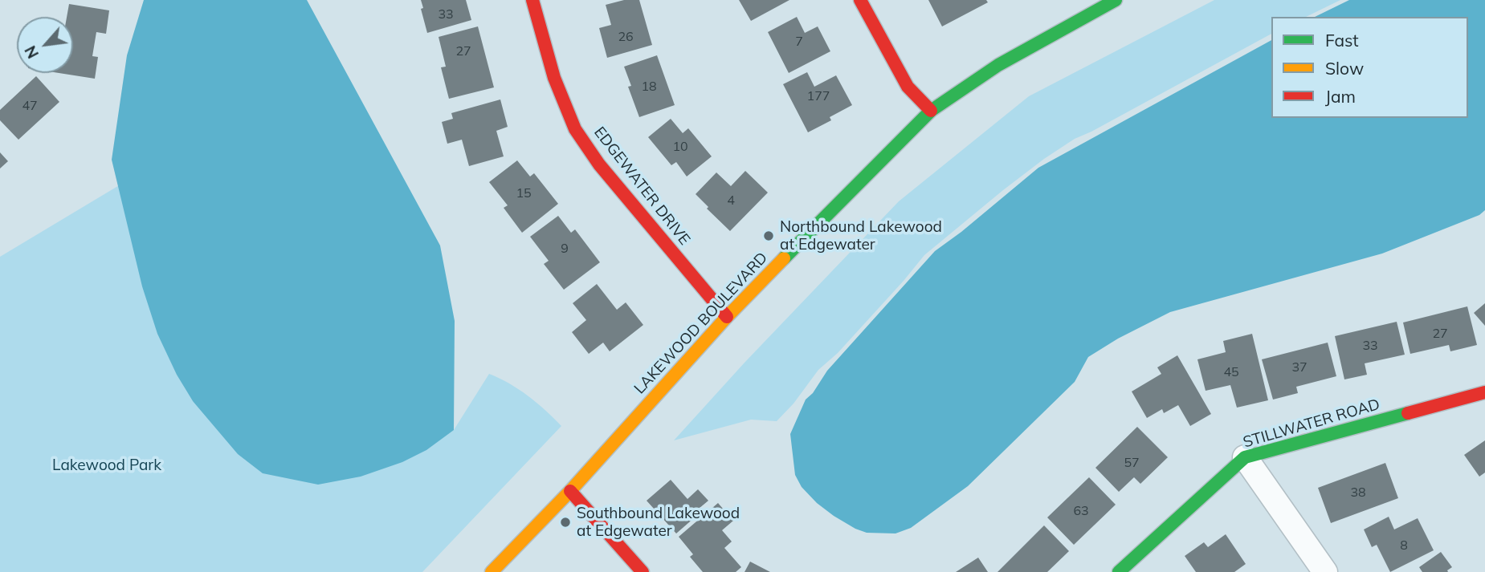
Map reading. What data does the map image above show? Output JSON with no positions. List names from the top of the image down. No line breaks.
{"streets":{"street":["EDGEWATER DRIVE","LAKEWOOD BOULEVARD","STILLWATER ROAD"]},"crossings":[["EDGEWATER DRIVE","LAKEWOOD BOULEVARD"]],"parks":["Lakewood Park"],"places":["Northbound Lakewood at Edgewater","Southbound Lakewood at Edgewater"],"house_numbers":["33","26","7","27","18","177","47","10","15","4","9","27","33","37","45","57","38","63","8"],"legend":["Fast","Slow","Jam"],"north":"bottom left"}
